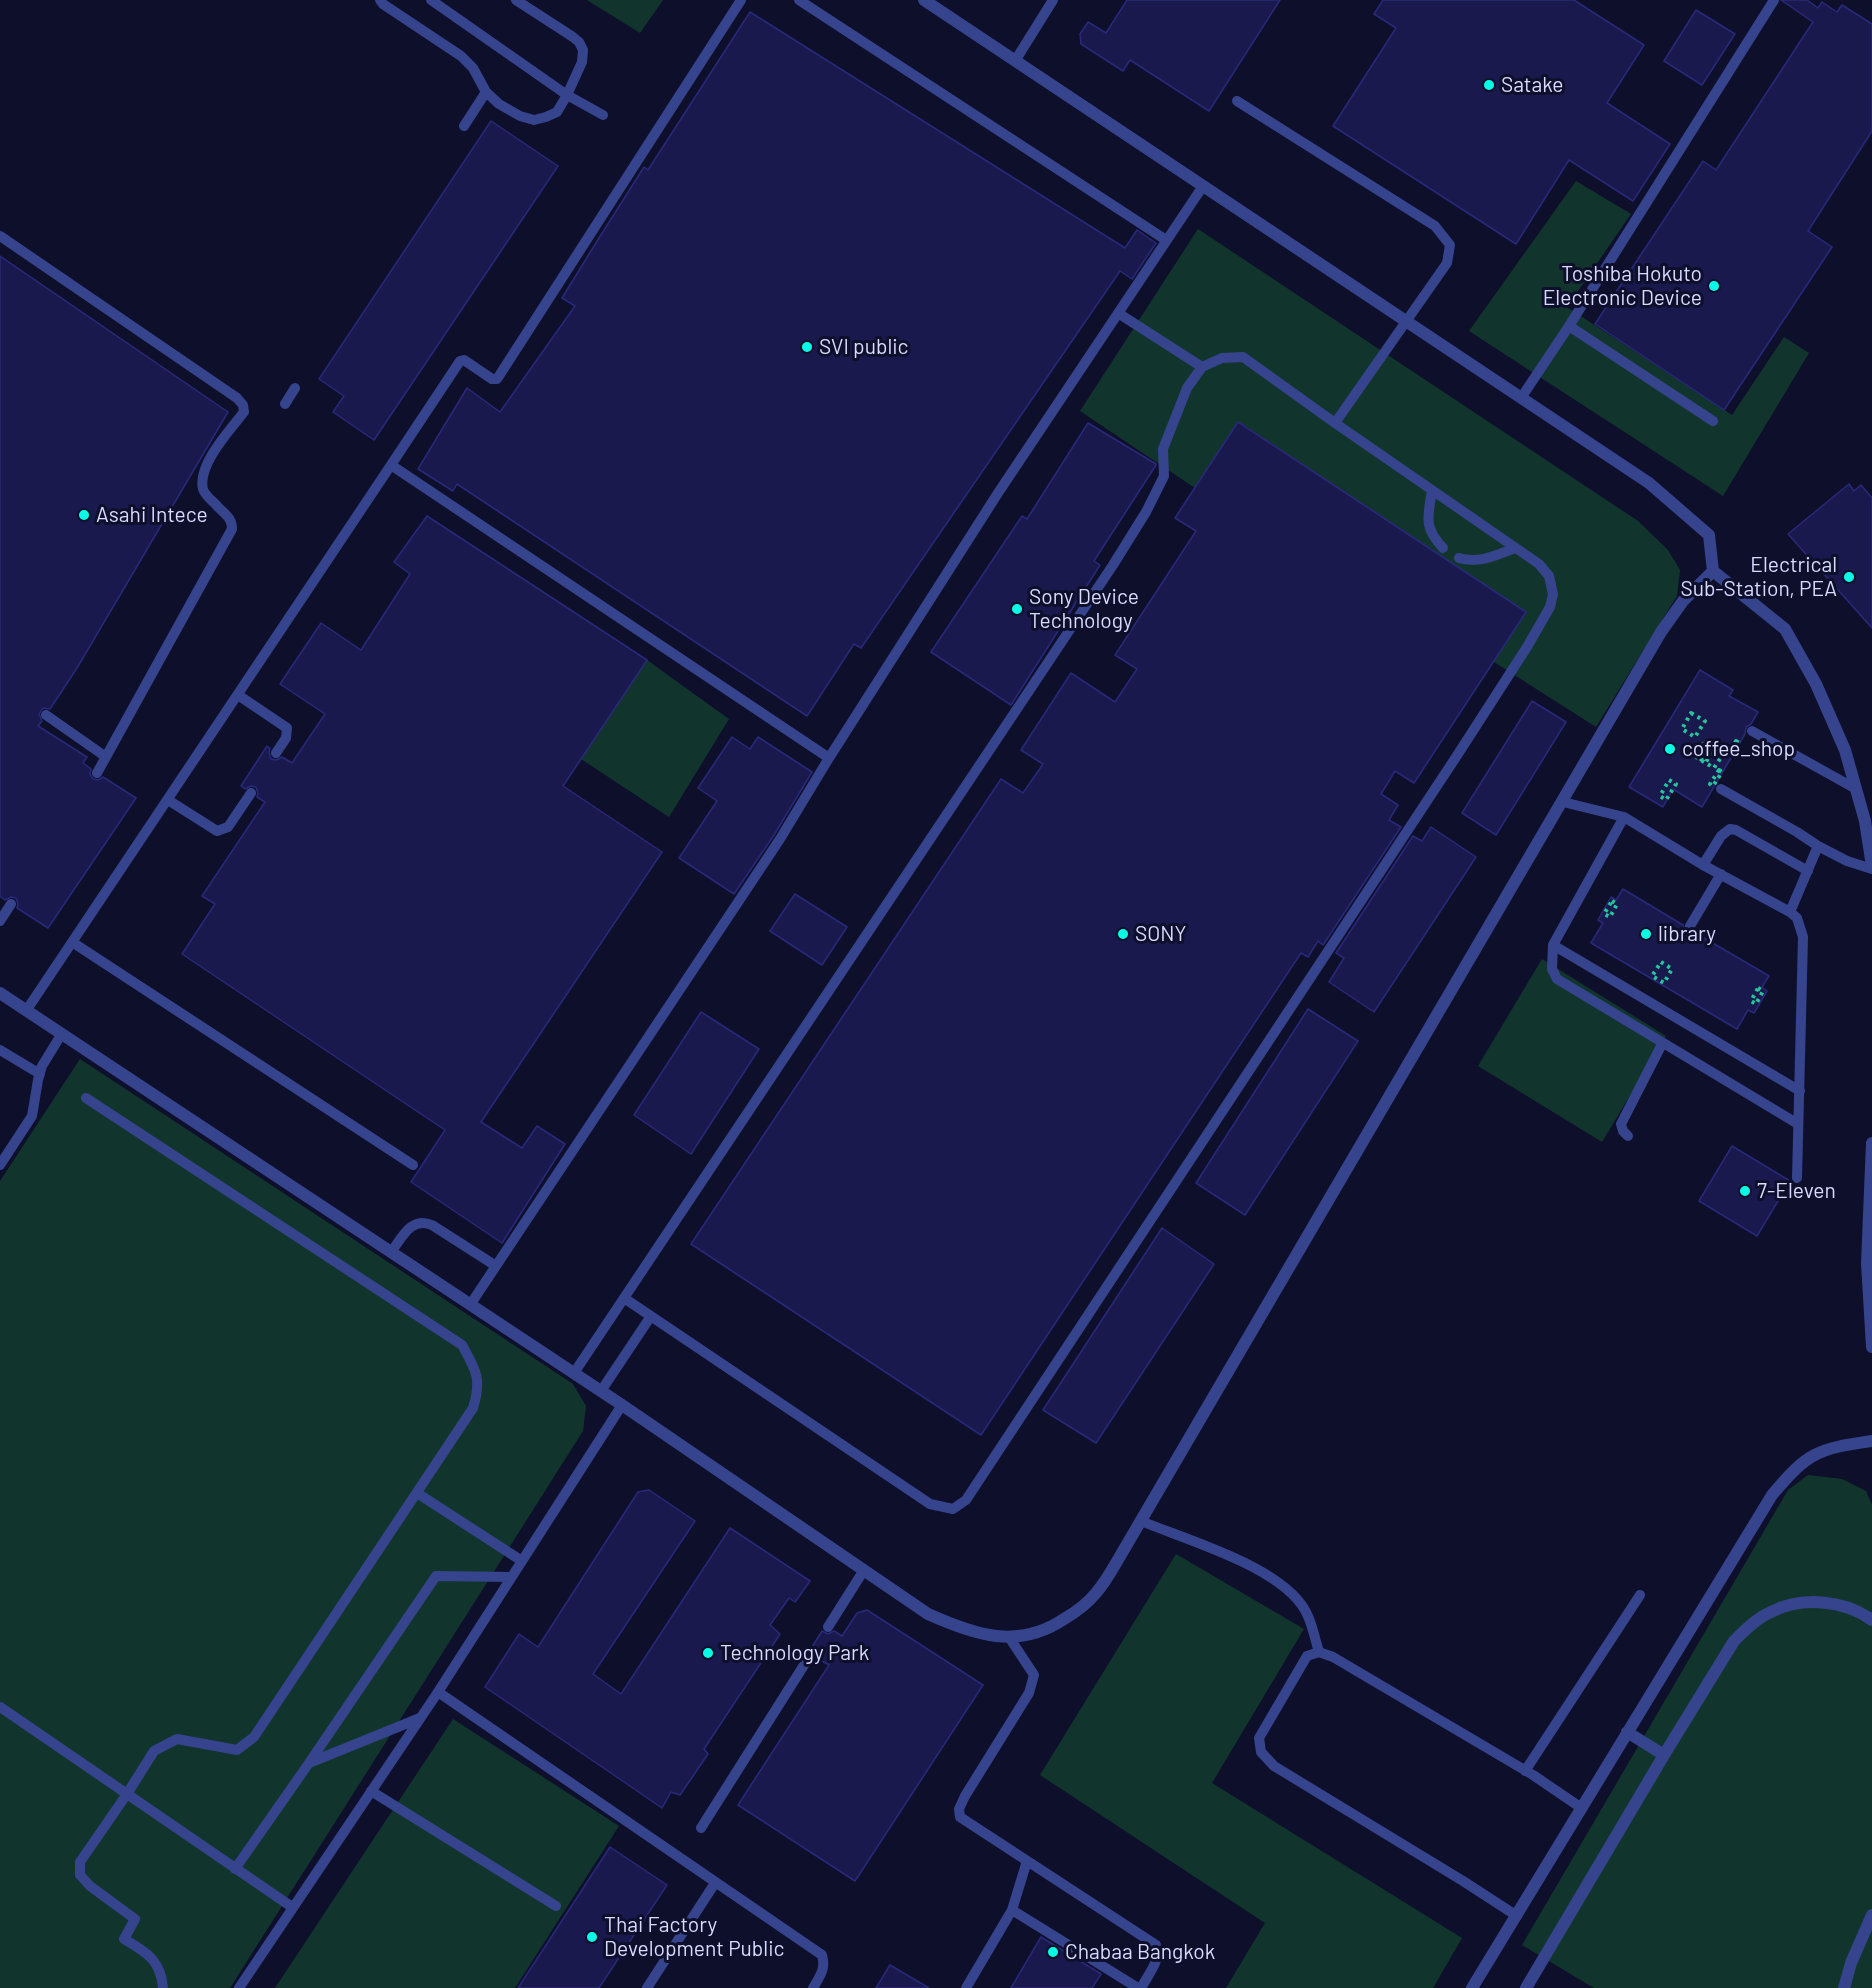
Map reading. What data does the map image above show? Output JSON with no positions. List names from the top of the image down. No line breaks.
{"places":["Satake","Toshiba Hokuto Electronic Device","SVI public","Asahi Intece","Electrical Sub-Station, PEA","Sony Device Technology","coffee_shop","SONY","library","7-Eleven","Technology Park","Thai Factory Development Public","Chabaa Bangkok"]}
